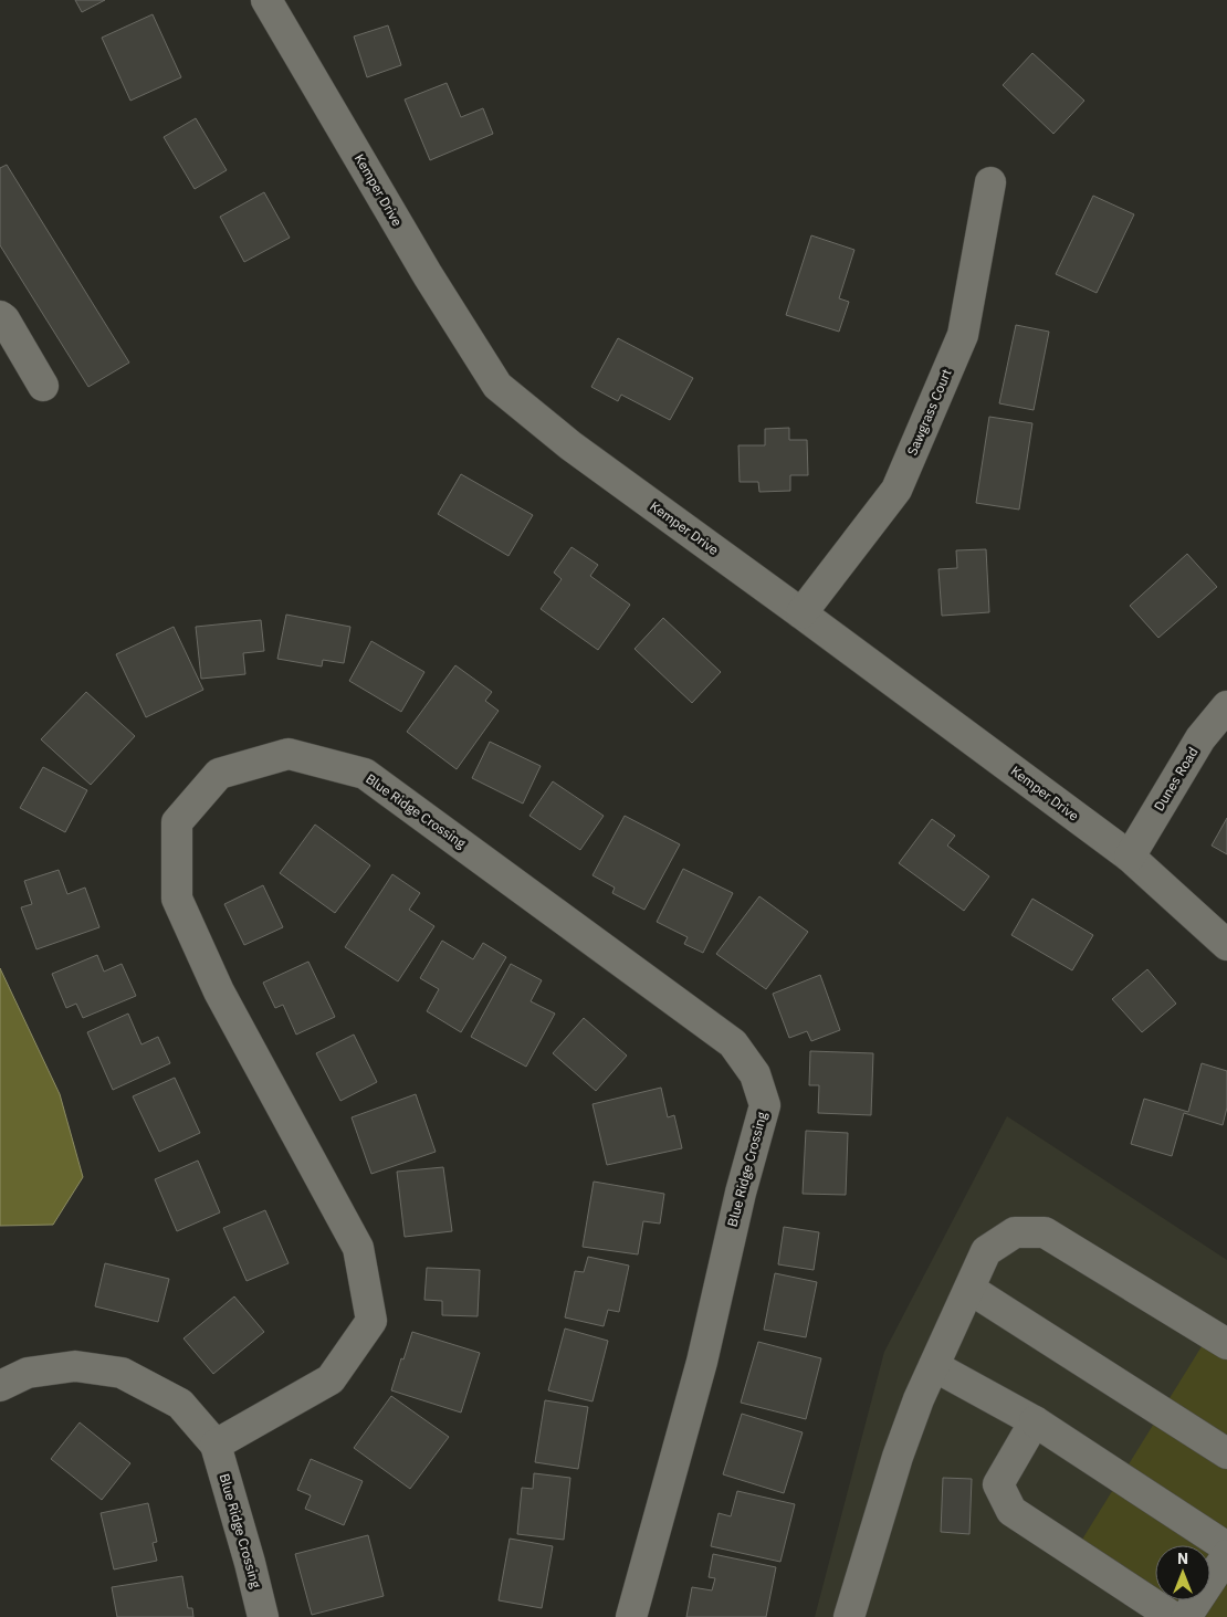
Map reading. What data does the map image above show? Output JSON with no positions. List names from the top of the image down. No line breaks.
{"streets":{"street":["Kemper Drive","Sawgrass Court","Dunes Road","Blue Ridge Crossing"]},"crossings":[["Kemper Drive","Sawgrass Court"],["Kemper Drive","Dunes Road"]],"north":"top"}
